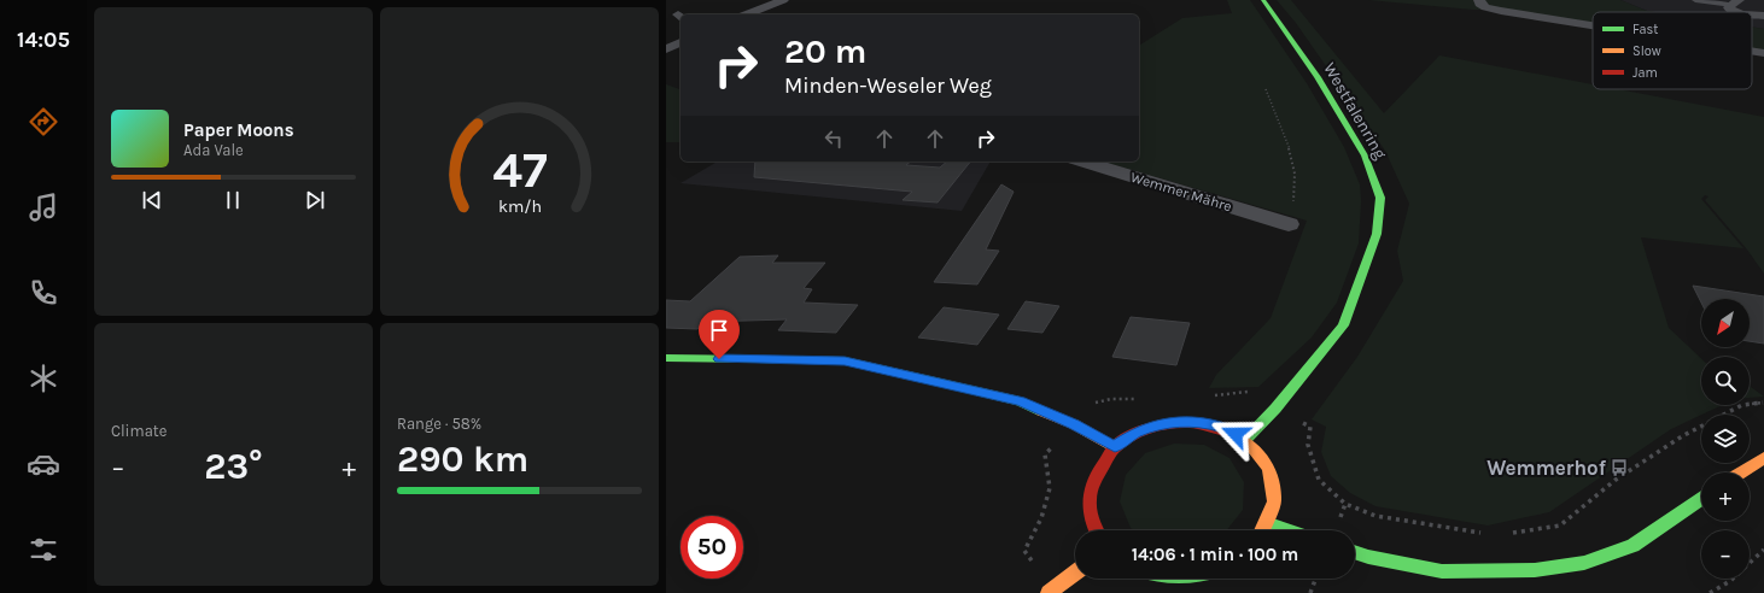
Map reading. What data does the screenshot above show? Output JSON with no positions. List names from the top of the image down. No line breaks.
{"streets":{"main road":["Westfalenring"],"street":["Wemmer Mähre"]},"places":{"bus stop":["Wemmerhof"]},"legend":["Fast","Slow","Jam"],"north":"bottom left","page":{"tabs":"14:05","turn":["20 m","Minden-Weseler Weg"],"song":["Paper Moons","Ada Vale"],"map_buttons":["+","−"],"tile":["Climate",["Range · 58%","290 km"]],"heat":["−","23°","+"],"limit":"50","trip":"14:06 · 1 min · 100 m","gauge":["47","km/h"]}}
